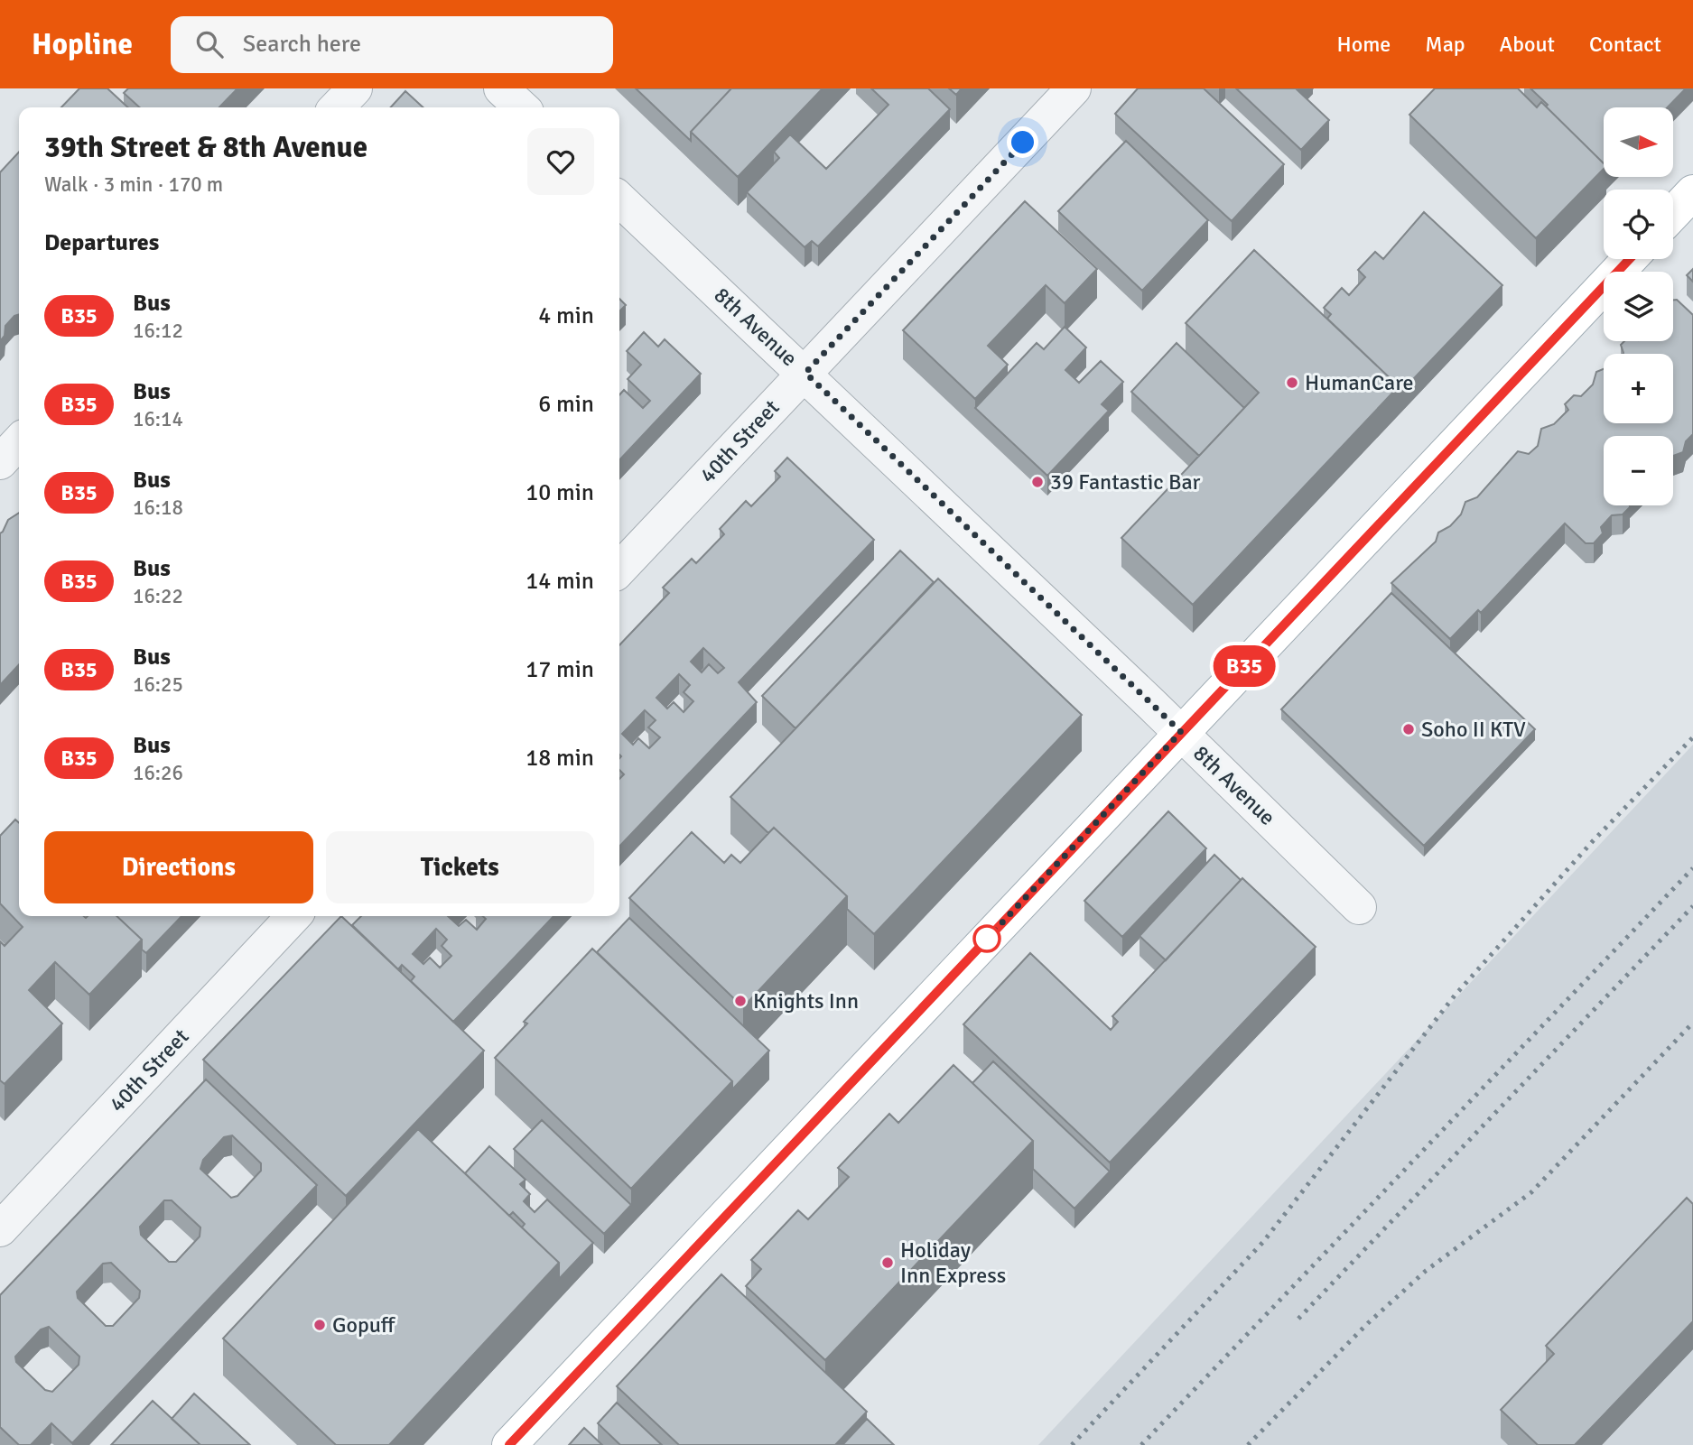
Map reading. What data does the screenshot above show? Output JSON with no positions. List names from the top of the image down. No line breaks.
{"streets":{"street":["8th Avenue","40th Street"]},"crossings":[["8th Avenue","40th Street"]],"places":["HumanCare","39 Fantastic Bar","Soho II KTV","Knights Inn","Holiday Inn Express","Gopuff"],"lines":["bus line B35"],"north":"right","page":{"header":"Hopline","search":"Search here","nav":["Home","Map","About","Contact"],"on_map":"B35","map_buttons":["+","−"],"heading":[["39th Street & 8th Avenue","Walk · 3 min · 170 m"],"Departures"],"list":[{"mark":"B35","name":"Bus","note":"16:12","value":"4 min"},{"mark":"B35","name":"Bus","note":"16:14","value":"6 min"},{"mark":"B35","name":"Bus","note":"16:18","value":"10 min"},{"mark":"B35","name":"Bus","note":"16:22","value":"14 min"},{"mark":"B35","name":"Bus","note":"16:25","value":"17 min"},{"mark":"B35","name":"Bus","note":"16:26","value":"18 min"}],"buttons":["Directions","Tickets"]}}
